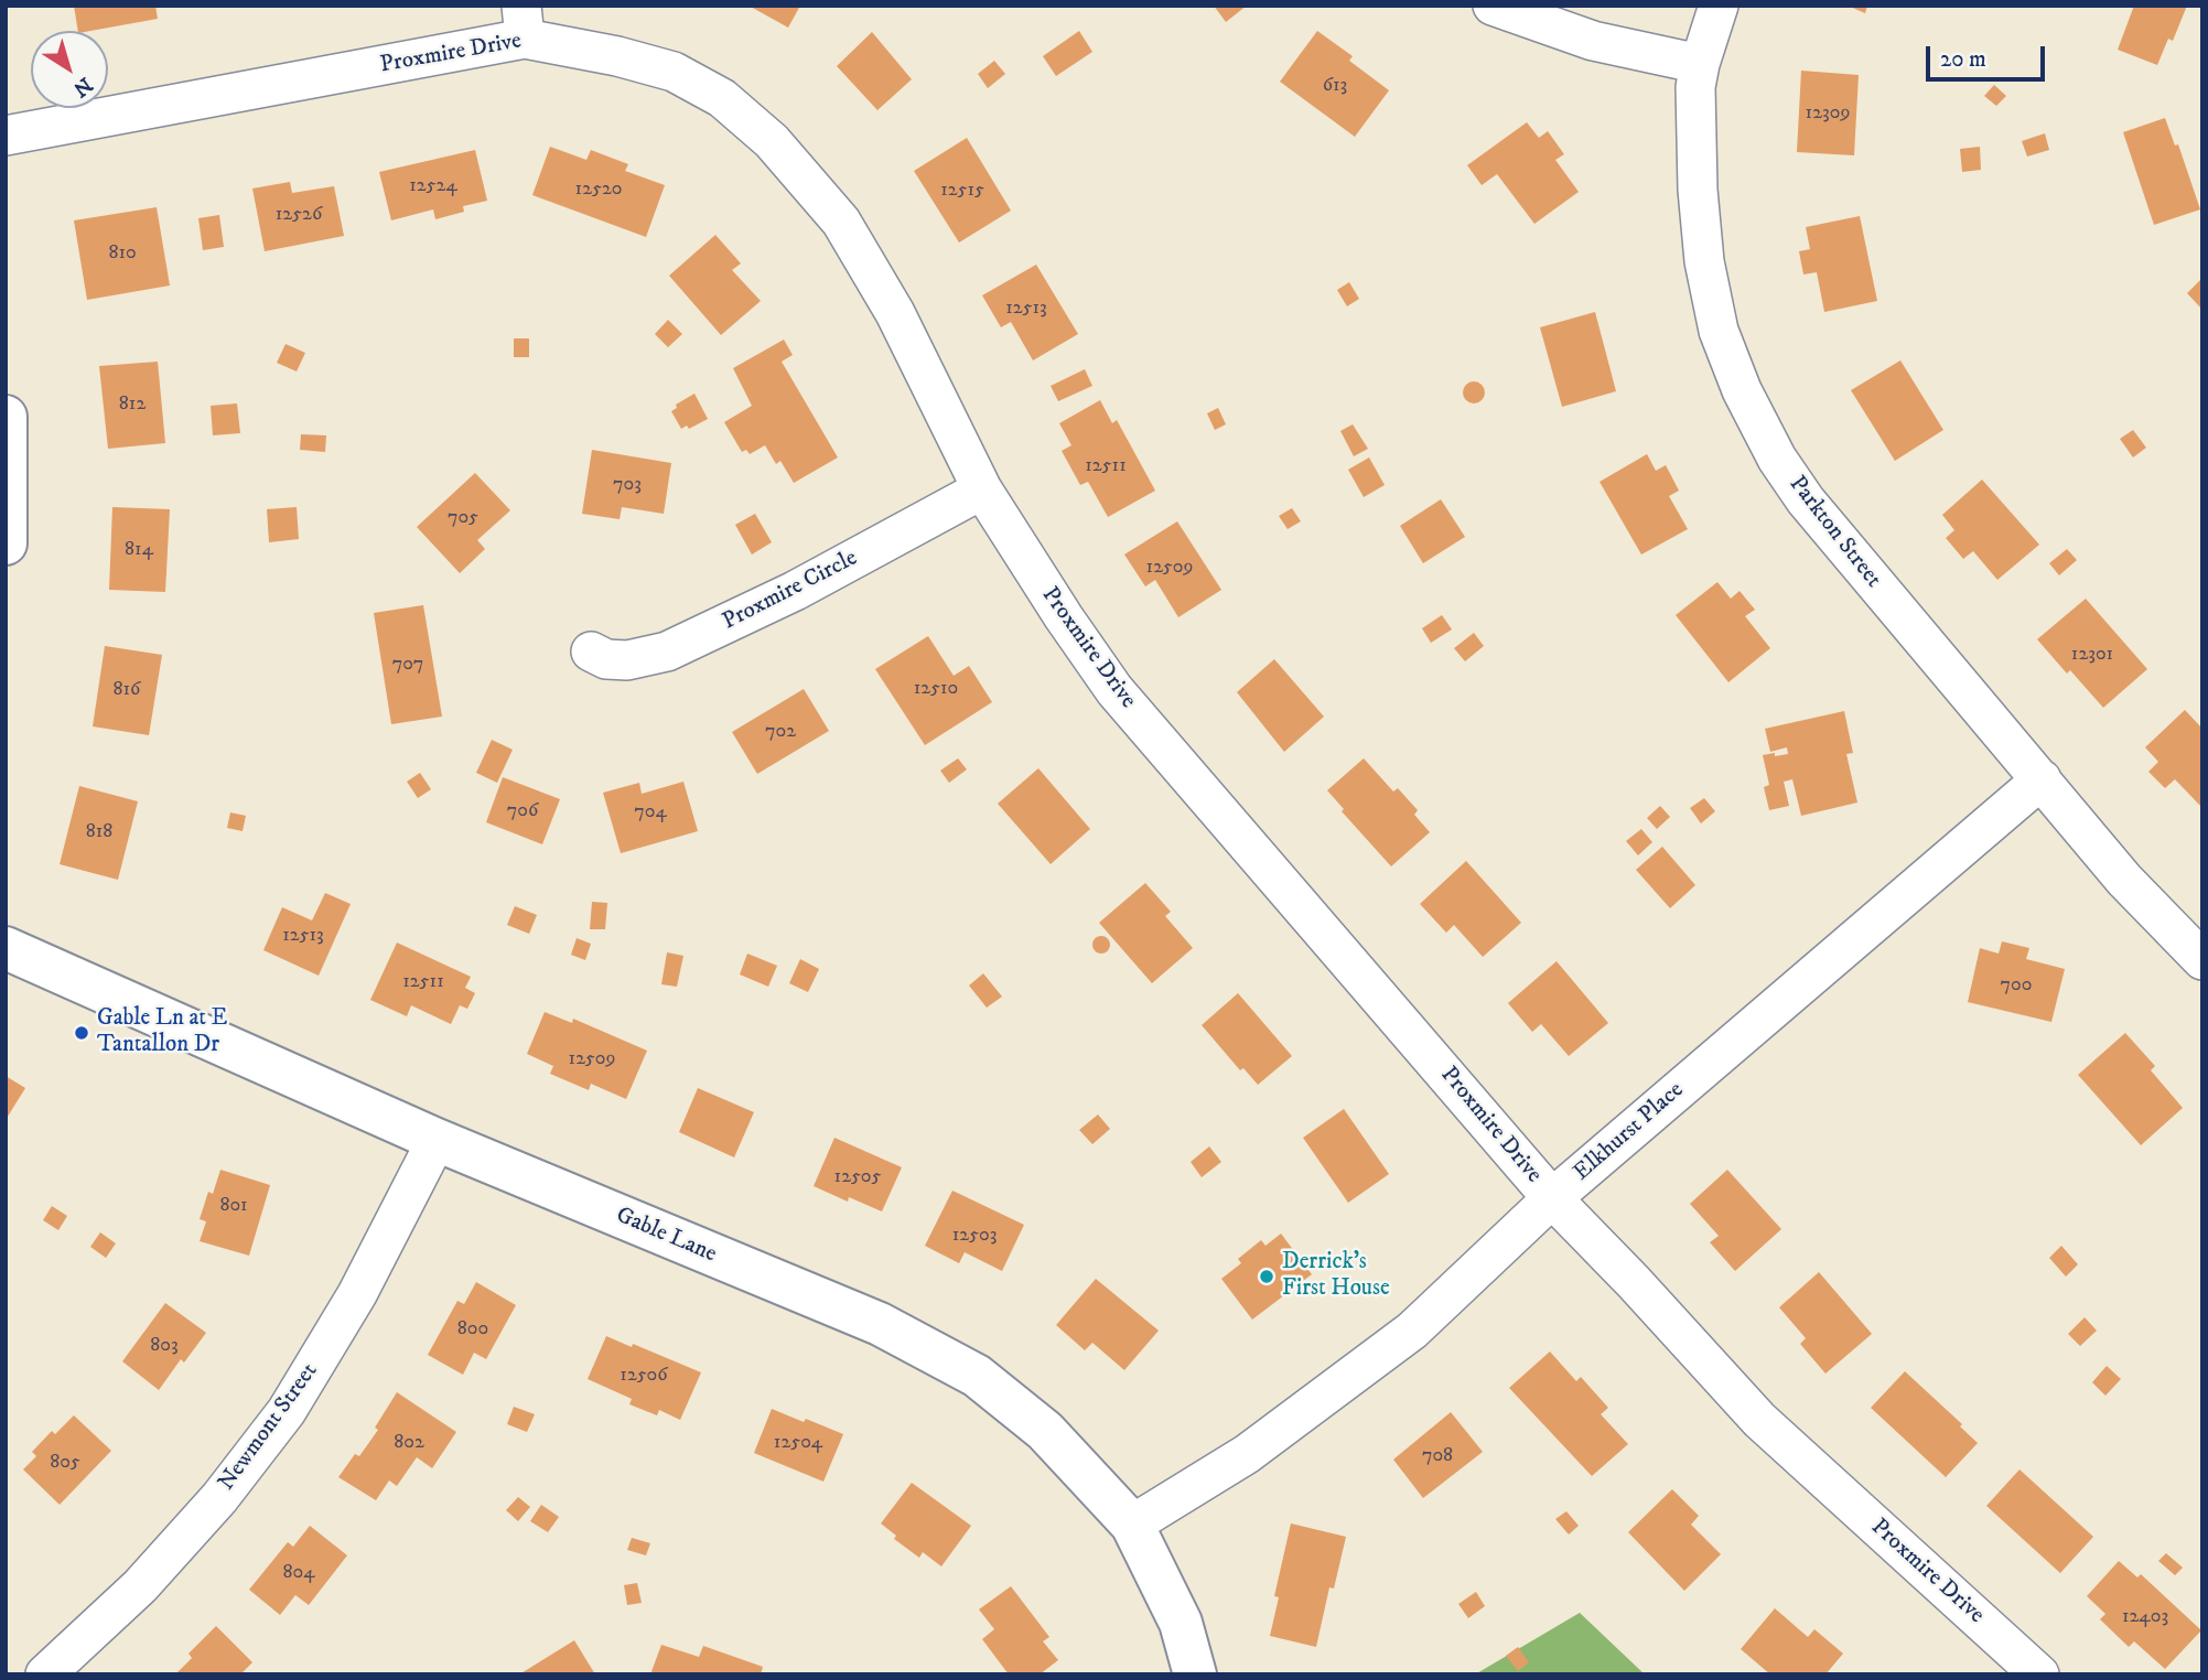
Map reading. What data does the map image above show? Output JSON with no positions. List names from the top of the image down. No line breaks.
{"streets":{"street":["Proxmire Drive","Parkton Street","Proxmire Circle","Elkhurst Place","Gable Lane","Newmont Street"]},"crossings":[["Proxmire Drive","Proxmire Circle"],["Proxmire Drive","Elkhurst Place"],["Parkton Street","Elkhurst Place"],["Elkhurst Place","Gable Lane"],["Gable Lane","Newmont Street"]],"places":["Gable Ln at E Tantallon Dr","Derrick's First House"],"house_numbers":["613","12309","12524","12520","12515","12526","810","12513","812","12511","703","705","814","12509","12301","707","12510","816","702","706","704","818","12513","12511","700","12509","12505","801","12503","800","803","12506","802","12504","708","805","804","12403"],"scale_bar":"20 m","north":"bottom right"}
